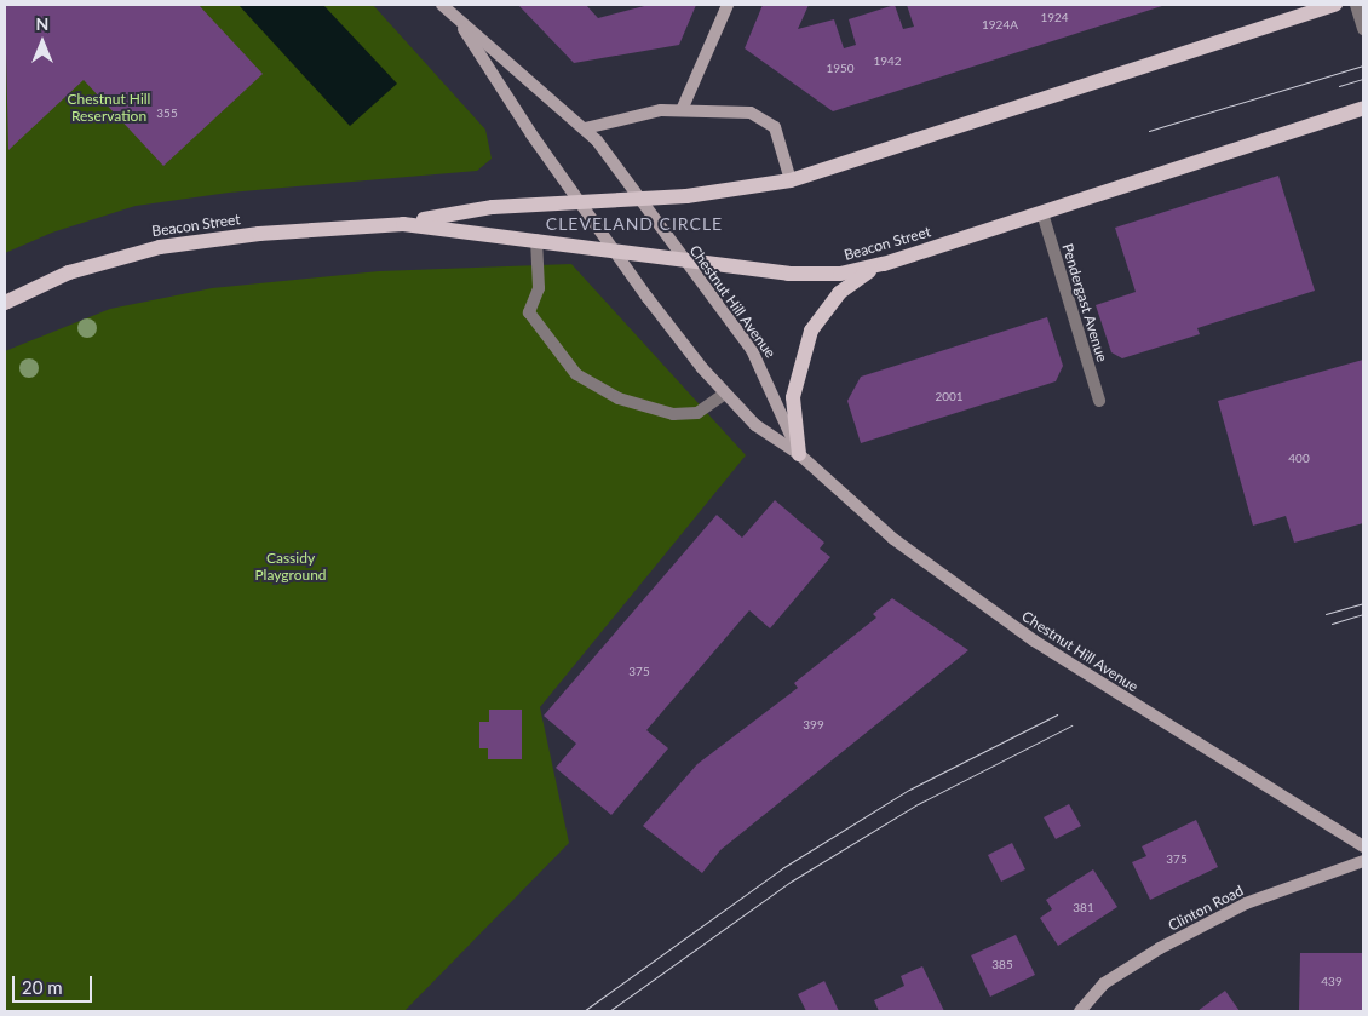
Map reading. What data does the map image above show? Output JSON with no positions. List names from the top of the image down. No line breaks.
{"streets":{"main road":["Beacon Street","Chestnut Hill Avenue","Clinton Road"],"street":["Pendergast Avenue"]},"crossings":[["Beacon Street","Chestnut Hill Avenue"],["Beacon Street","Pendergast Avenue"]],"districts":["CLEVELAND CIRCLE"],"parks":["Chestnut Hill Reservation","Cassidy Playground"],"house_numbers":["1924","1924A","1942","1950","355","2001","400","375","399","375","381","385","439"],"scale_bar":"20 m","north":"top"}
